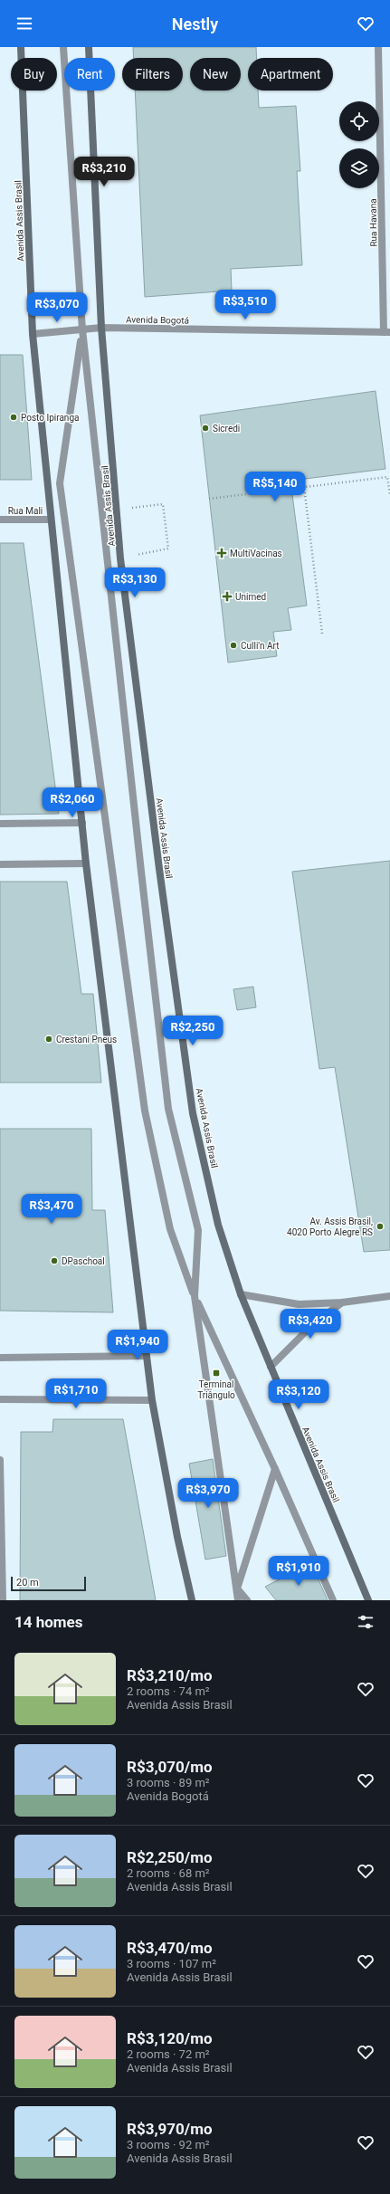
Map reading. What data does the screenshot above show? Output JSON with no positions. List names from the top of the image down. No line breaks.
{"streets":{"main road":["Avenida Assis Brasil"],"street":["Rua Havana","Avenida Bogotá","Rua Mali"]},"crossings":[["Avenida Assis Brasil","Avenida Bogotá"],["Avenida Assis Brasil","Rua Mali"],["Rua Havana","Avenida Bogotá"]],"places":{"other":["Posto Ipiranga","Sicredi","Culli'n Art","Crestani Pneus","Av. Assis Brasil, 4020 Porto Alegre RS","DPaschoal"],"health":["MultiVacinas","Unimed"],"transit":["Terminal Triângulo"]},"scale_bar":"20 m","page":{"header":"Nestly","chip":["Buy","Rent","Filters","New","Apartment"],"price":["R$3,210","R$3,510","R$3,070","R$5,140","R$3,130","R$2,060","R$2,250","R$3,470","R$3,420","R$1,940","R$1,710","R$3,120","R$3,970","R$1,910"],"scale":"20 m","heading":"14 homes","list":[{"name":"R$3,210/mo","note":"2 rooms · 74 m² · Avenida Assis Brasil"},{"name":"R$3,070/mo","note":"3 rooms · 89 m² · Avenida Bogotá"},{"name":"R$2,250/mo","note":"2 rooms · 68 m² · Avenida Assis Brasil"},{"name":"R$3,470/mo","note":"3 rooms · 107 m² · Avenida Assis Brasil"},{"name":"R$3,120/mo","note":"2 rooms · 72 m² · Avenida Assis Brasil"},{"name":"R$3,970/mo","note":"3 rooms · 92 m² · Avenida Assis Brasil"}]}}
